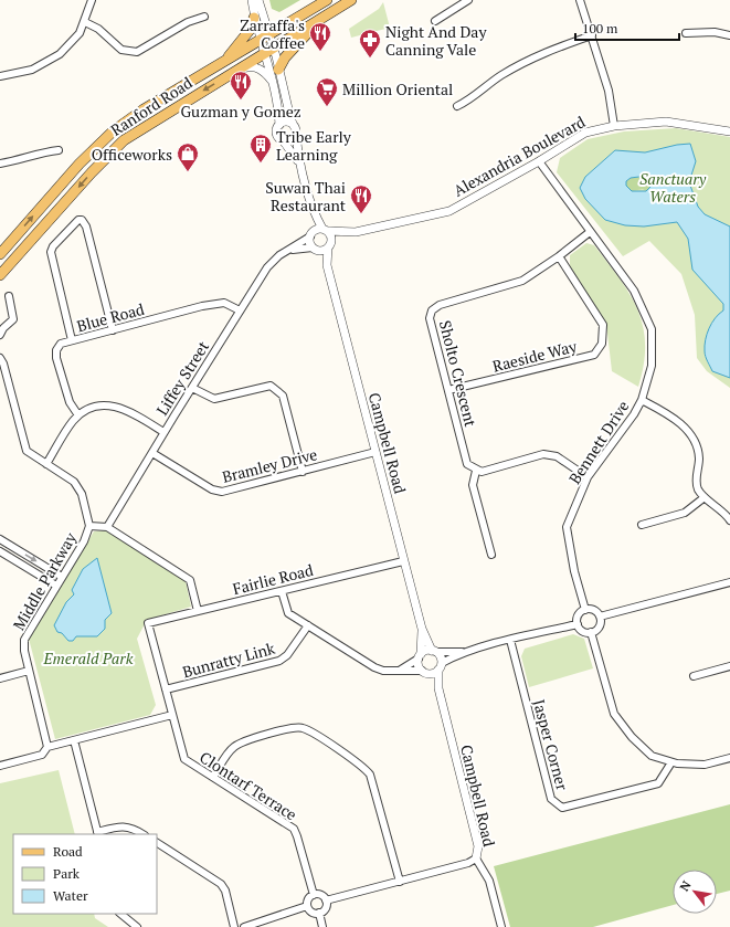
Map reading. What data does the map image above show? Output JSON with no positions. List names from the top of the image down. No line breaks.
{"streets":{"main road":["Ranford Road"],"street":["Alexandria Boulevard","Blue Road","Raeside Way","Sholto Crescent","Liffey Street","Bennett Drive","Campbell Road","Bramley Drive","Fairlie Road","Middle Parkway","Bunratty Link","Jasper Corner","Clontarf Terrace"]},"crossings":[["Ranford Road","Campbell Road"],["Alexandria Boulevard","Liffey Street"],["Alexandria Boulevard","Bennett Drive"],["Alexandria Boulevard","Campbell Road"],["Blue Road","Liffey Street"],["Raeside Way","Sholto Crescent"],["Sholto Crescent","Bennett Drive"],["Liffey Street","Campbell Road"],["Liffey Street","Bramley Drive"],["Liffey Street","Middle Parkway"],["Campbell Road","Bramley Drive"],["Campbell Road","Fairlie Road"],["Campbell Road","Clontarf Terrace"],["Fairlie Road","Middle Parkway"],["Fairlie Road","Clontarf Terrace"],["Bunratty Link","Clontarf Terrace"]],"parks":["Sanctuary Waters","Emerald Park"],"places":{"restaurant":["Zarraffa's Coffee","Guzman y Gomez","Suwan Thai Restaurant"],"pharmacy":["Night And Day Canning Vale"],"supermarket":["Million Oriental"],"building":["Tribe Early Learning"],"shop":["Officeworks"]},"legend":["Road","Park","Water"],"scale_bar":"100 m","north":"top left"}
